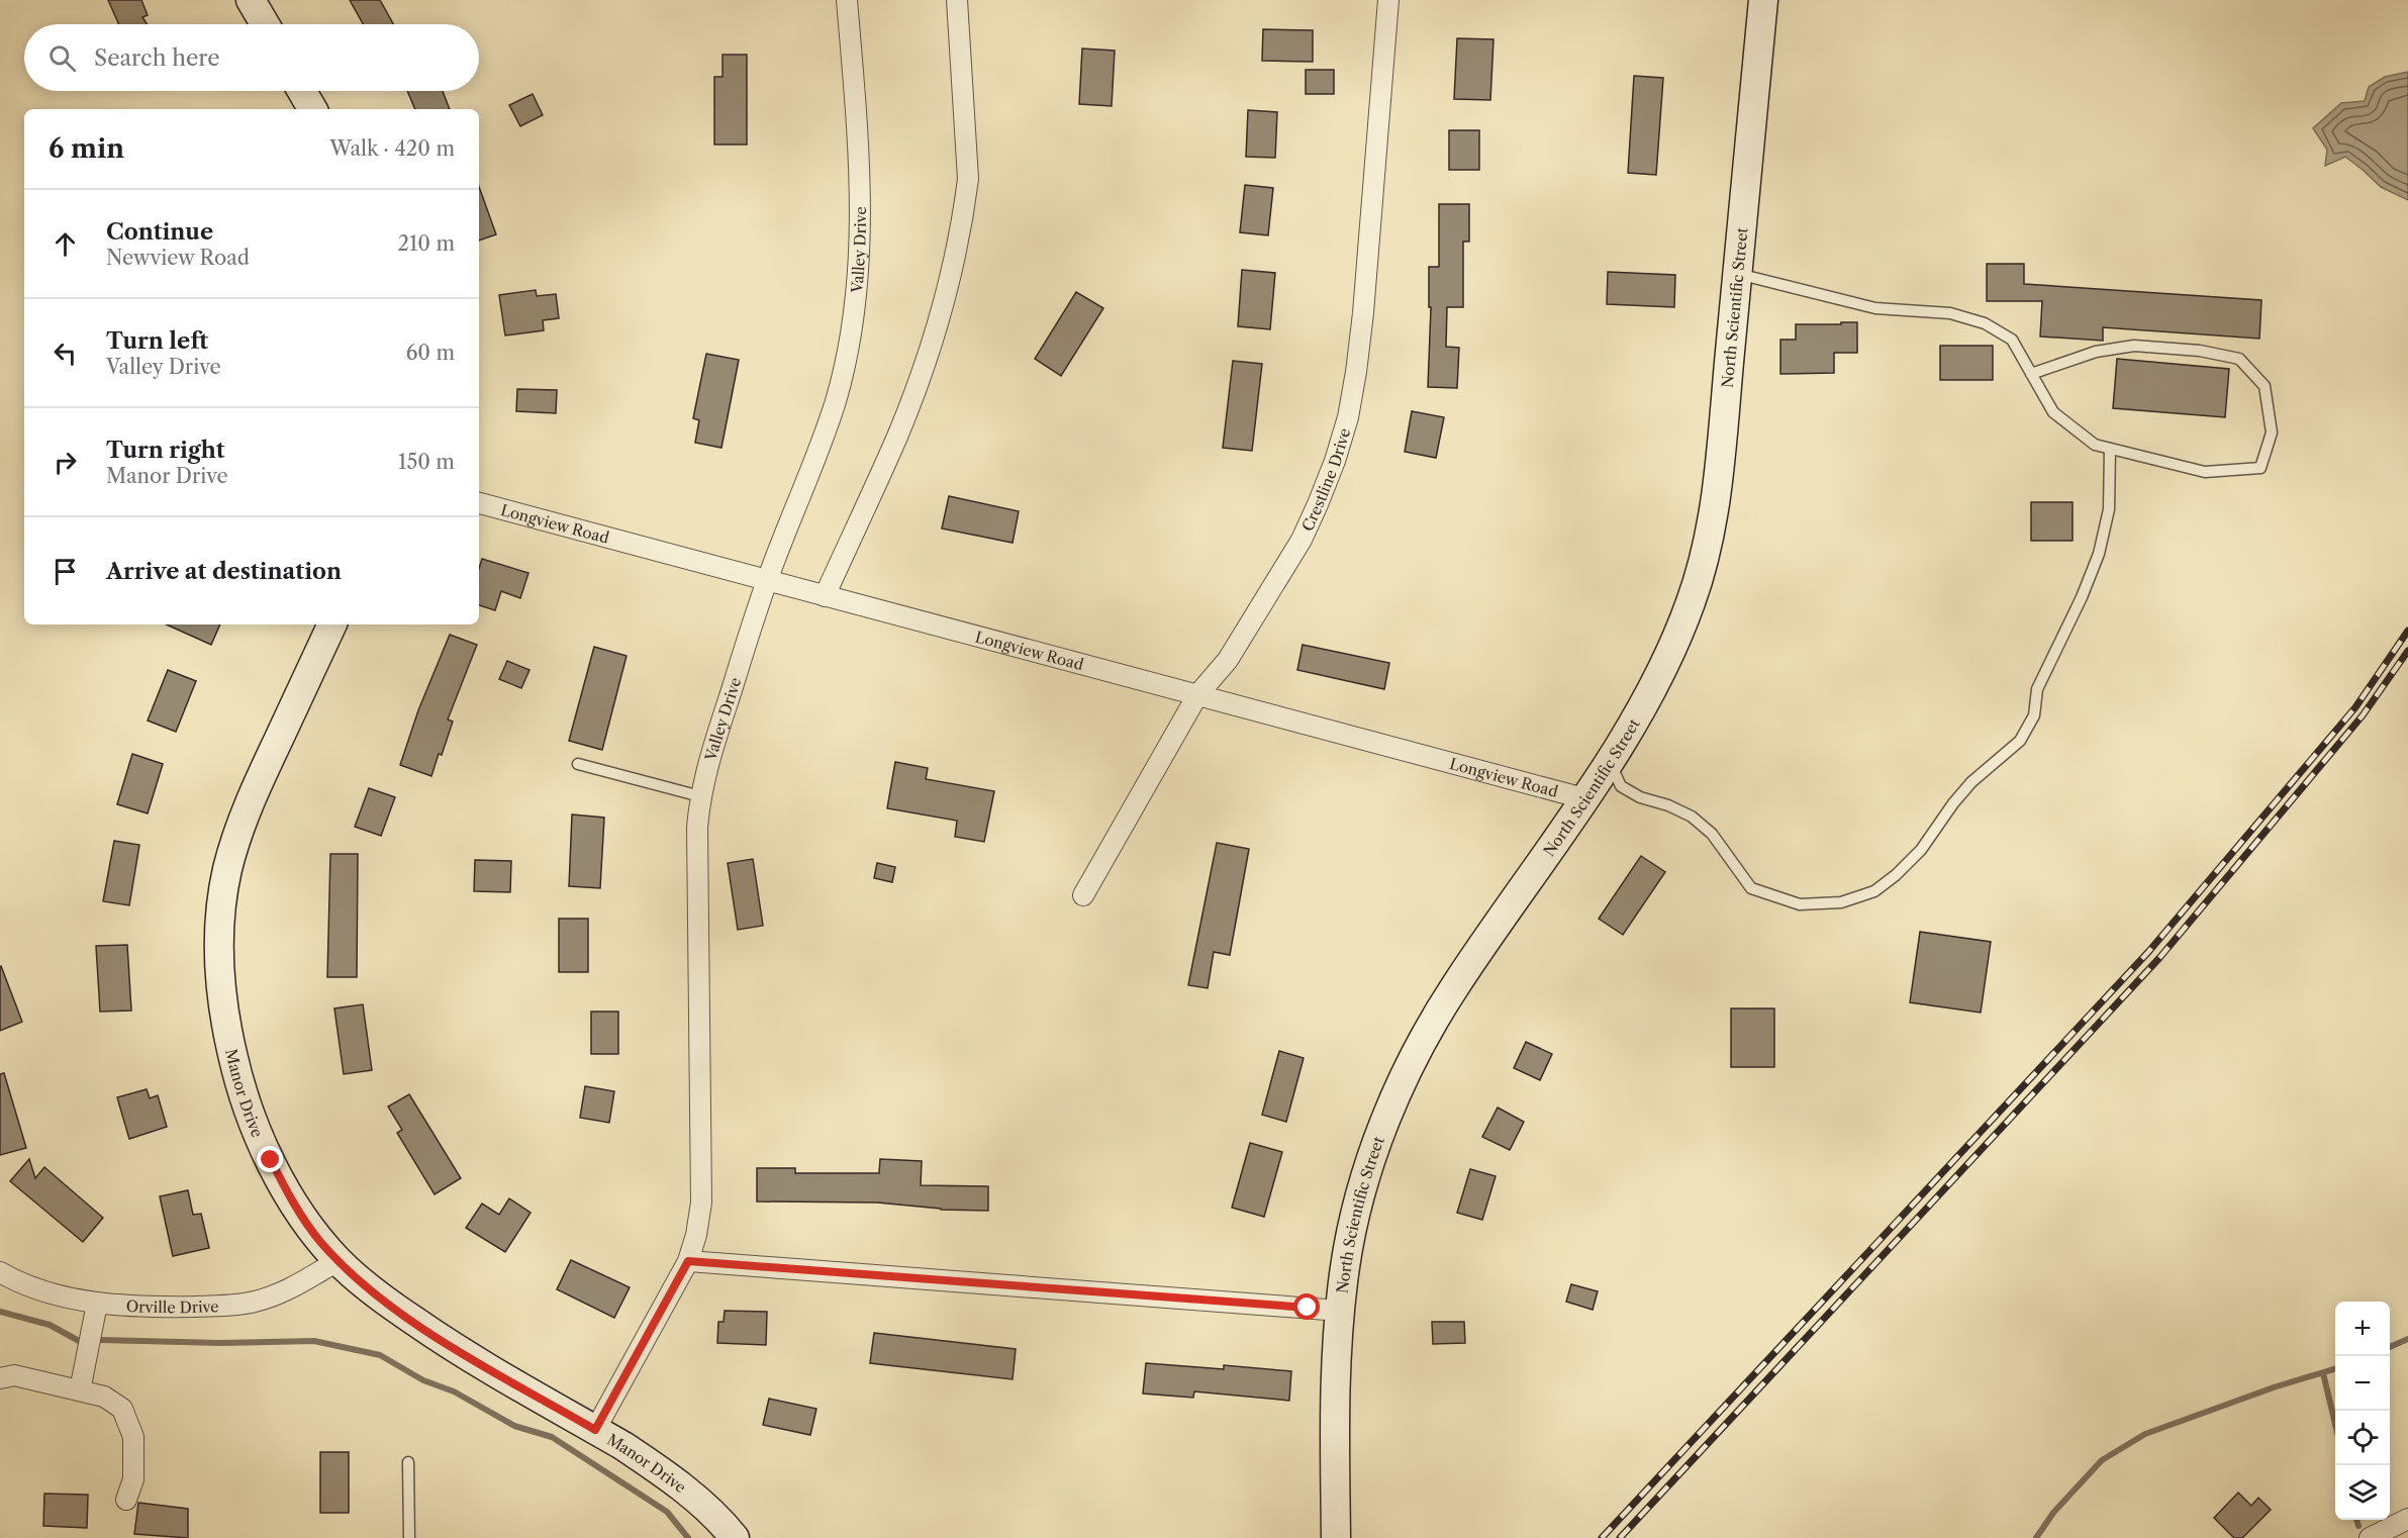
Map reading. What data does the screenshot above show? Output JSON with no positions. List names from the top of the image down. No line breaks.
{"streets":{"street":["Valley Drive","North Scientific Street","Crestline Drive","Longview Road","Manor Drive","Orville Drive"]},"crossings":[["Valley Drive","Longview Road"],["Valley Drive","Manor Drive"],["North Scientific Street","Longview Road"],["Crestline Drive","Longview Road"],["Manor Drive","Orville Drive"]],"page":{"search":"Search here","heading":["6 min","Walk · 420 m"],"list":[["Continue","Newview Road","210 m"],["Turn left","Valley Drive","60 m"],["Turn right","Manor Drive","150 m"],"Arrive at destination"],"map_buttons":["+","−"]}}
